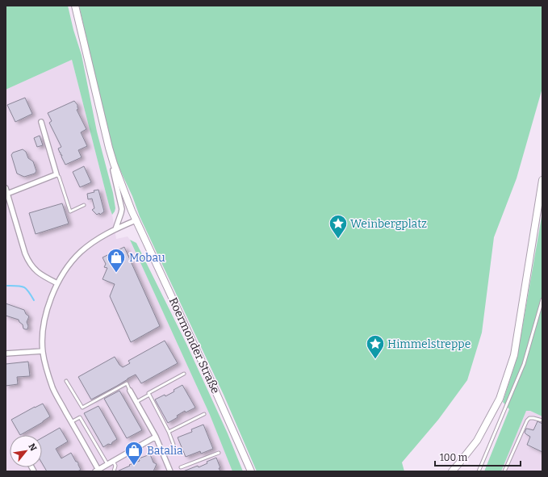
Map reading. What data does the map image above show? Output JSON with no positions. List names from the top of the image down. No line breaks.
{"streets":{"main road":["Roermonder Straße"]},"places":{"place":["Weinbergplatz","Himmelstreppe"],"shop":["Mobau","Batalia"]},"scale_bar":"100 m","north":"top right"}
